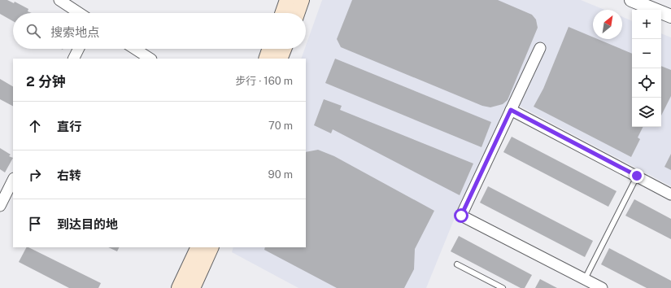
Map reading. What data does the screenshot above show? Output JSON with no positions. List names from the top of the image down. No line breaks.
{"north":"top right","page":{"map_buttons":["+","−"],"search":"搜索地点","heading":["2 分钟","步行 · 160 m"],"list":[["直行","70 m"],["右转","90 m"],"到达目的地"]}}
